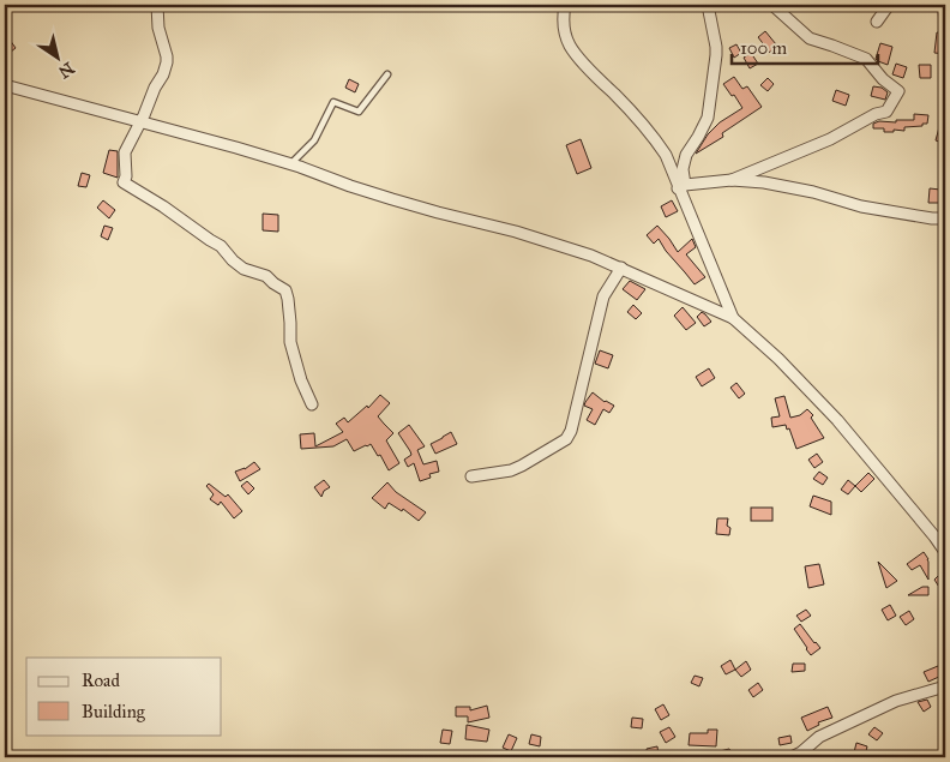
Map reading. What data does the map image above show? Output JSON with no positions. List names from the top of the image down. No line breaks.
{"legend":["Road","Building"],"scale_bar":"100 m","north":"bottom right"}
